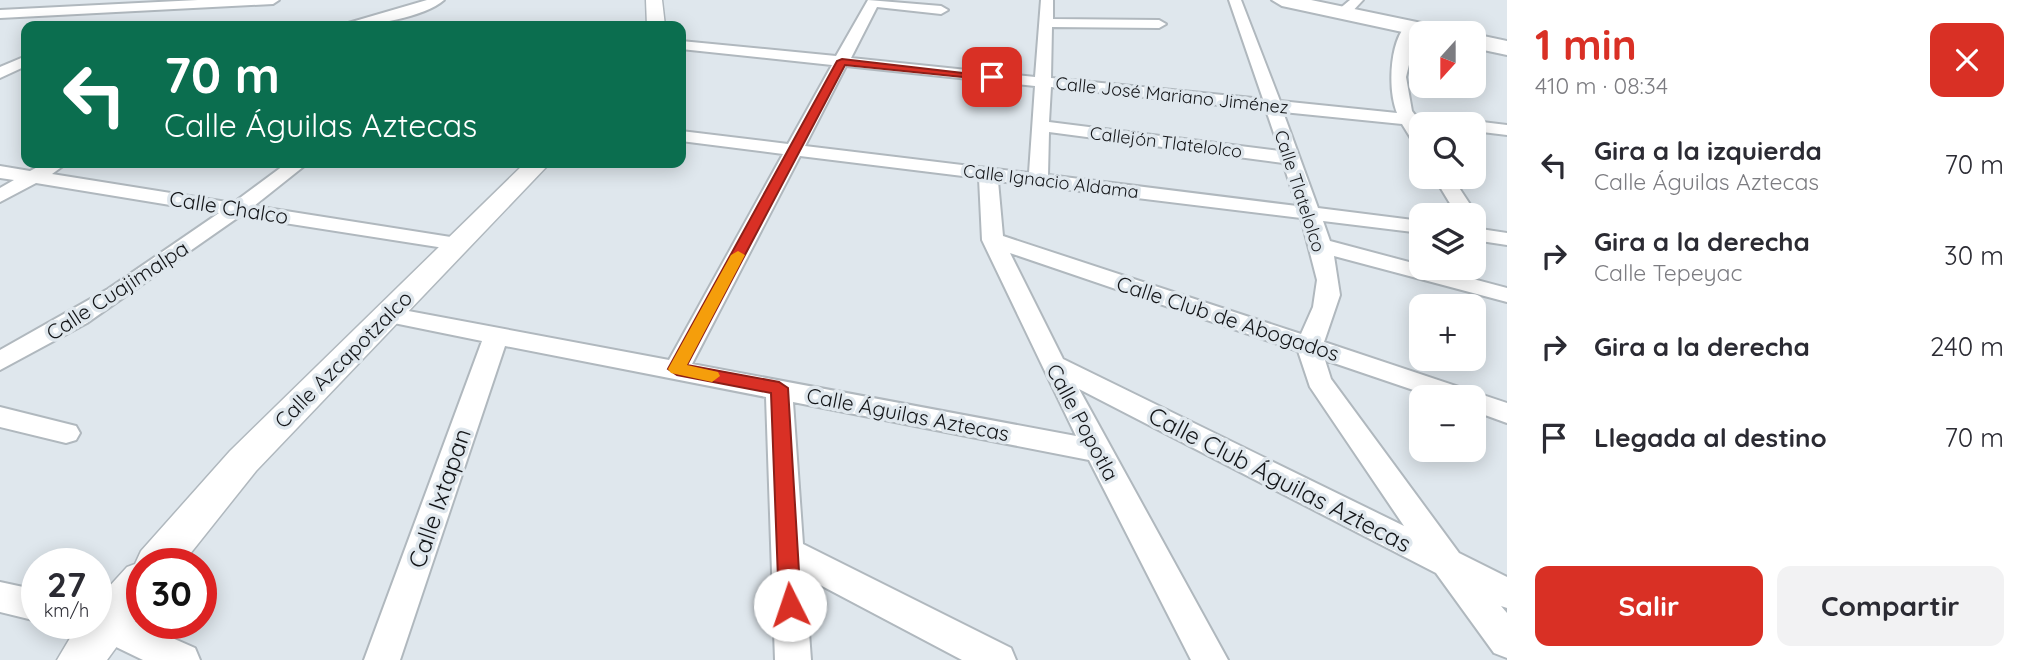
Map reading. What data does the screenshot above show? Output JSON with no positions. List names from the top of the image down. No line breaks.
{"streets":{"street":["Calle José Mariano Jiménez","Callejón Tlatelolco","Calle Ignacio Aldama","Calle Tlatelolco","Calle Chalco","Calle Cuajimalpa","Calle Club de Abogados","Calle Azcapotzalco","Calle Águilas Aztecas","Calle Popotla","Calle Club Águilas Aztecas","Calle Ixtapan"]},"crossings":[["Calle José Mariano Jiménez","Calle Tlatelolco"],["Callejón Tlatelolco","Calle Tlatelolco"],["Calle Ignacio Aldama","Calle Tlatelolco"],["Calle Ignacio Aldama","Calle Popotla"],["Calle Tlatelolco","Calle Club de Abogados"],["Calle Chalco","Calle Cuajimalpa"],["Calle Chalco","Calle Azcapotzalco"],["Calle Club de Abogados","Calle Popotla"],["Calle Azcapotzalco","Calle Águilas Aztecas"],["Calle Águilas Aztecas","Calle Popotla"],["Calle Águilas Aztecas","Calle Ixtapan"],["Calle Popotla","Calle Club Águilas Aztecas"]],"north":"bottom","page":{"heading":["1 min","410 m · 08:34"],"map_buttons":["+","−"],"turn":["70 m","Calle Águilas Aztecas"],"list":[{"name":"Gira a la izquierda","note":"Calle Águilas Aztecas","value":"70 m"},{"name":"Gira a la derecha","note":"Calle Tepeyac","value":"30 m"},{"name":"Gira a la derecha","value":"240 m"},{"name":"Llegada al destino","value":"70 m"}],"speed":"27 km/h","limit":"30","buttons":["Salir","Compartir"]}}
